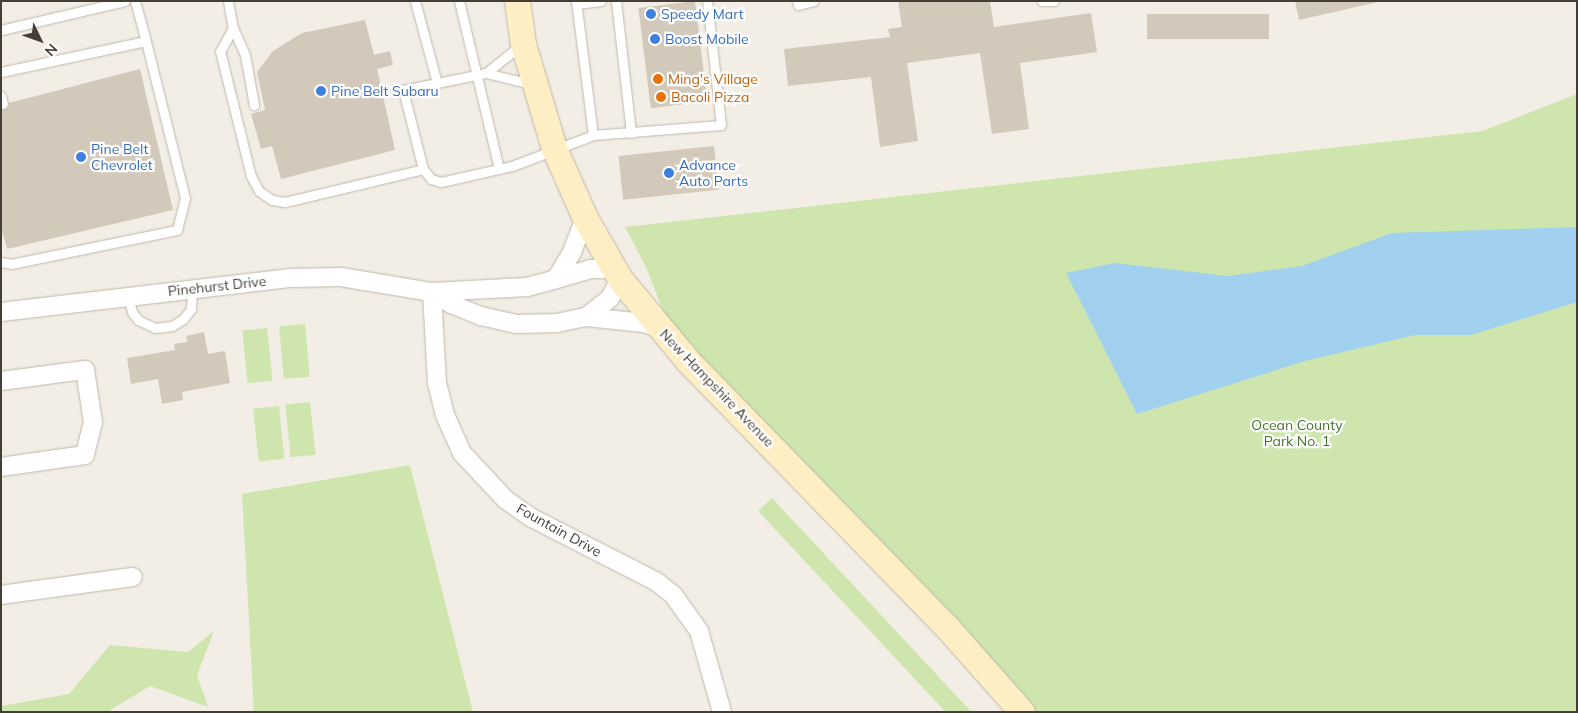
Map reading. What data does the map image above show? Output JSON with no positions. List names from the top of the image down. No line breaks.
{"streets":{"main road":["New Hampshire Avenue"],"street":["Pinehurst Drive","Fountain Drive"]},"crossings":[["Pinehurst Drive","New Hampshire Avenue"],["Pinehurst Drive","Fountain Drive"]],"parks":["Ocean County Park No. 1"],"places":["Speedy Mart","Boost Mobile","Ming's Village","Pine Belt Subaru","Bacoli Pizza","Pine Belt Chevrolet","Advance Auto Parts"],"north":"bottom right"}
